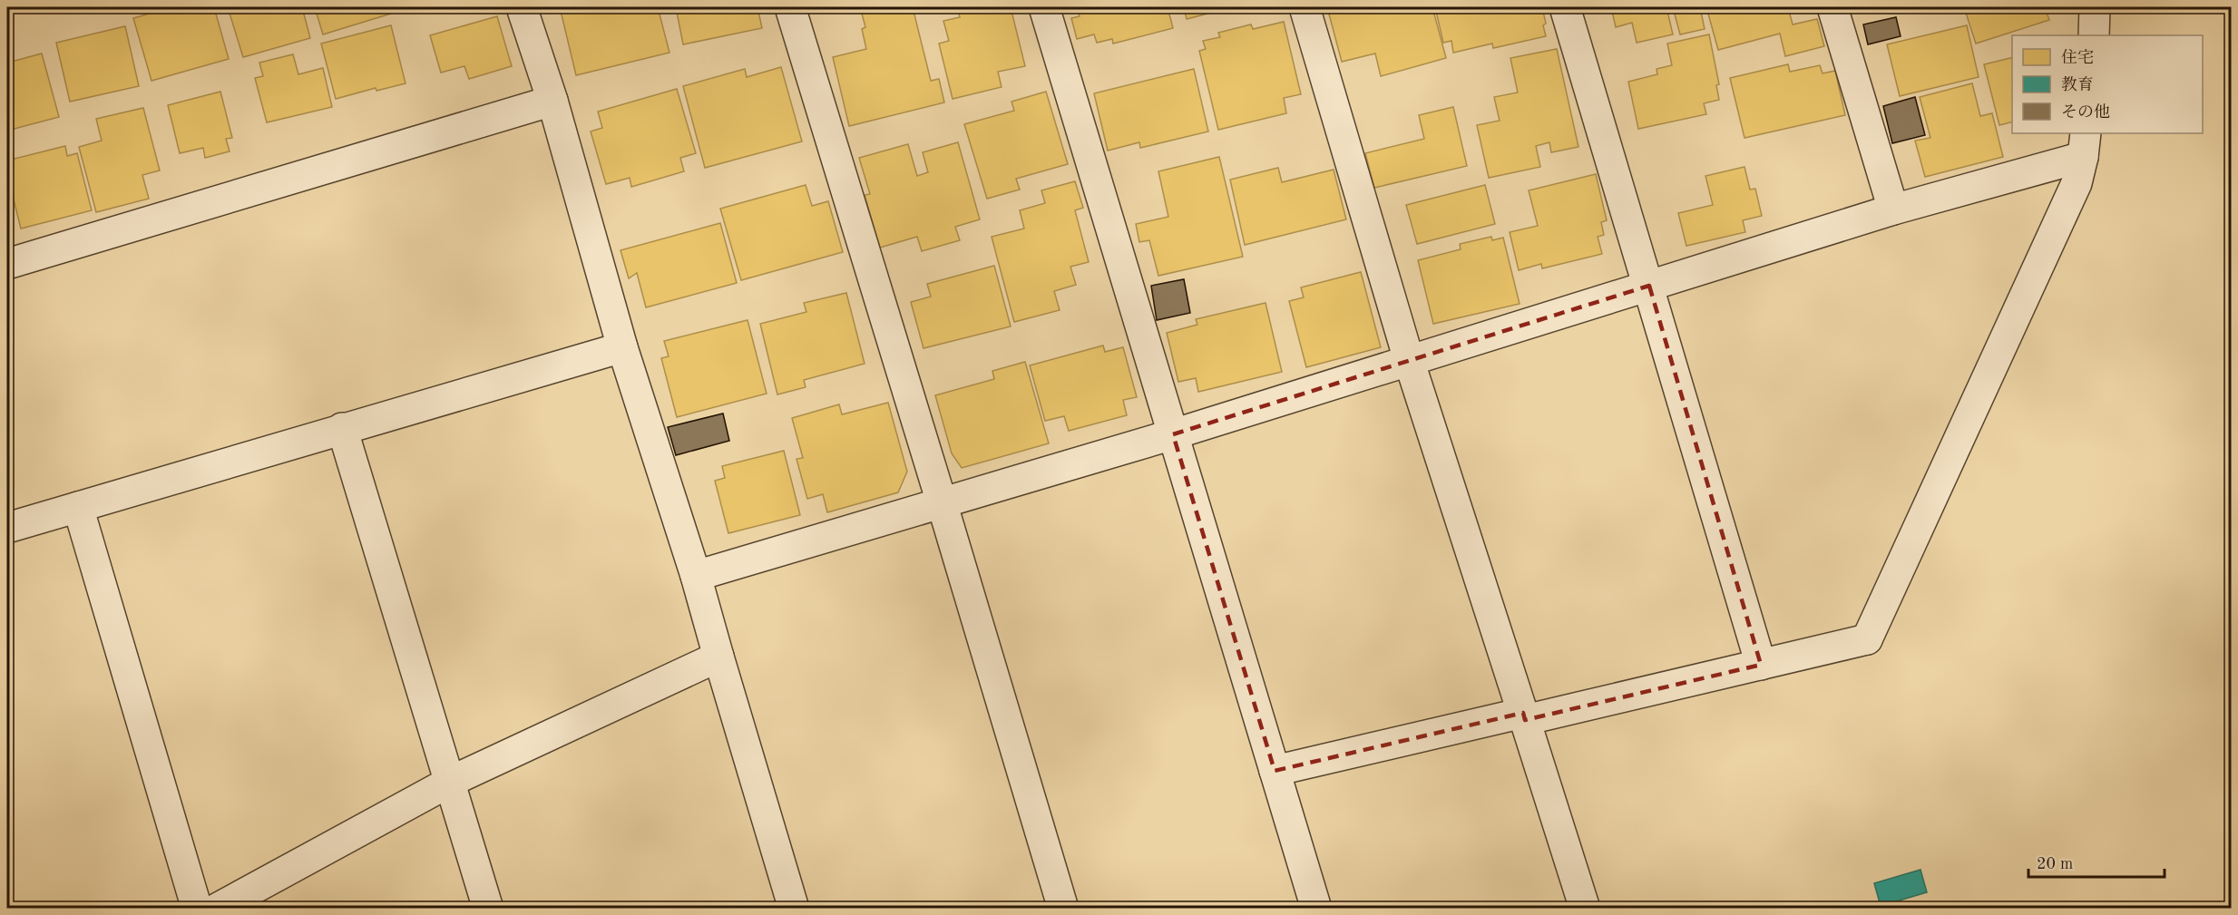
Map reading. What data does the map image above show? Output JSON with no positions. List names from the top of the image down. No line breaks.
{"legend":["住宅","教育","その他"],"scale_bar":"20 m"}
